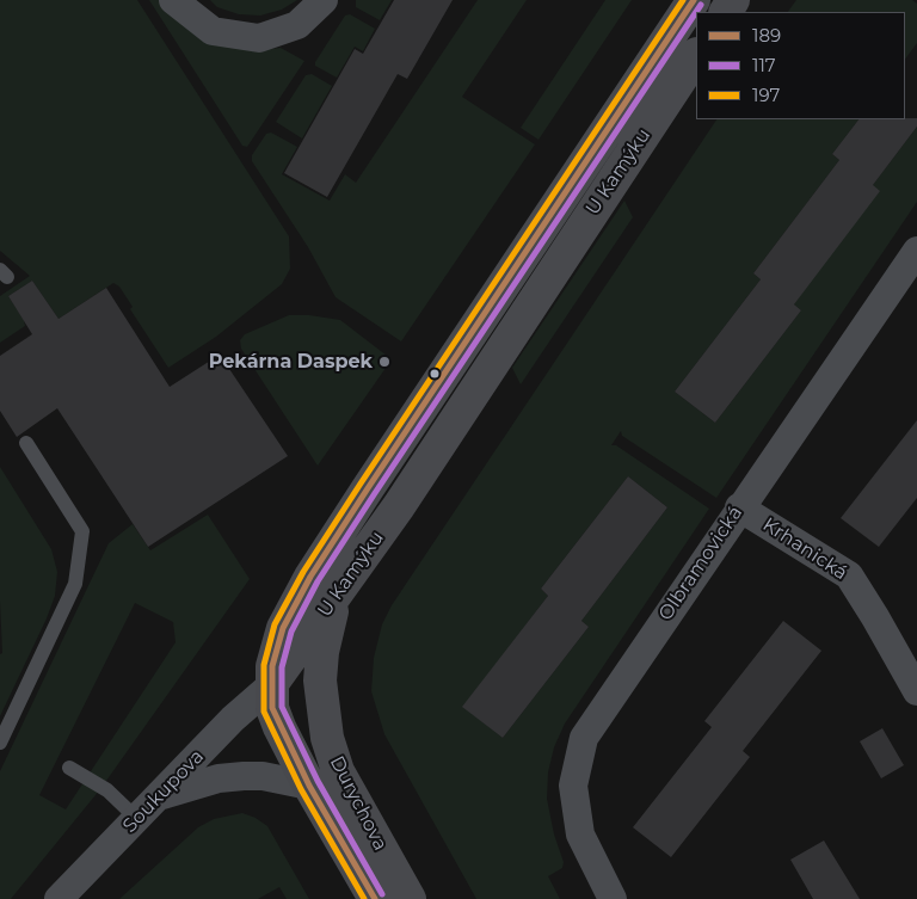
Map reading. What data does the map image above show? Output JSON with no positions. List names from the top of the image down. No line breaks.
{"streets":{"street":["U Kamýku","Krhanická","Olbramovická","Soukupova","Durychova"]},"crossings":[["U Kamýku","Soukupova"],["U Kamýku","Durychova"],["Krhanická","Olbramovická"]],"places":["Pekárna Daspek"],"lines":["transit line 189","transit line 197","transit line 117"],"legend":["189","117","197"]}
